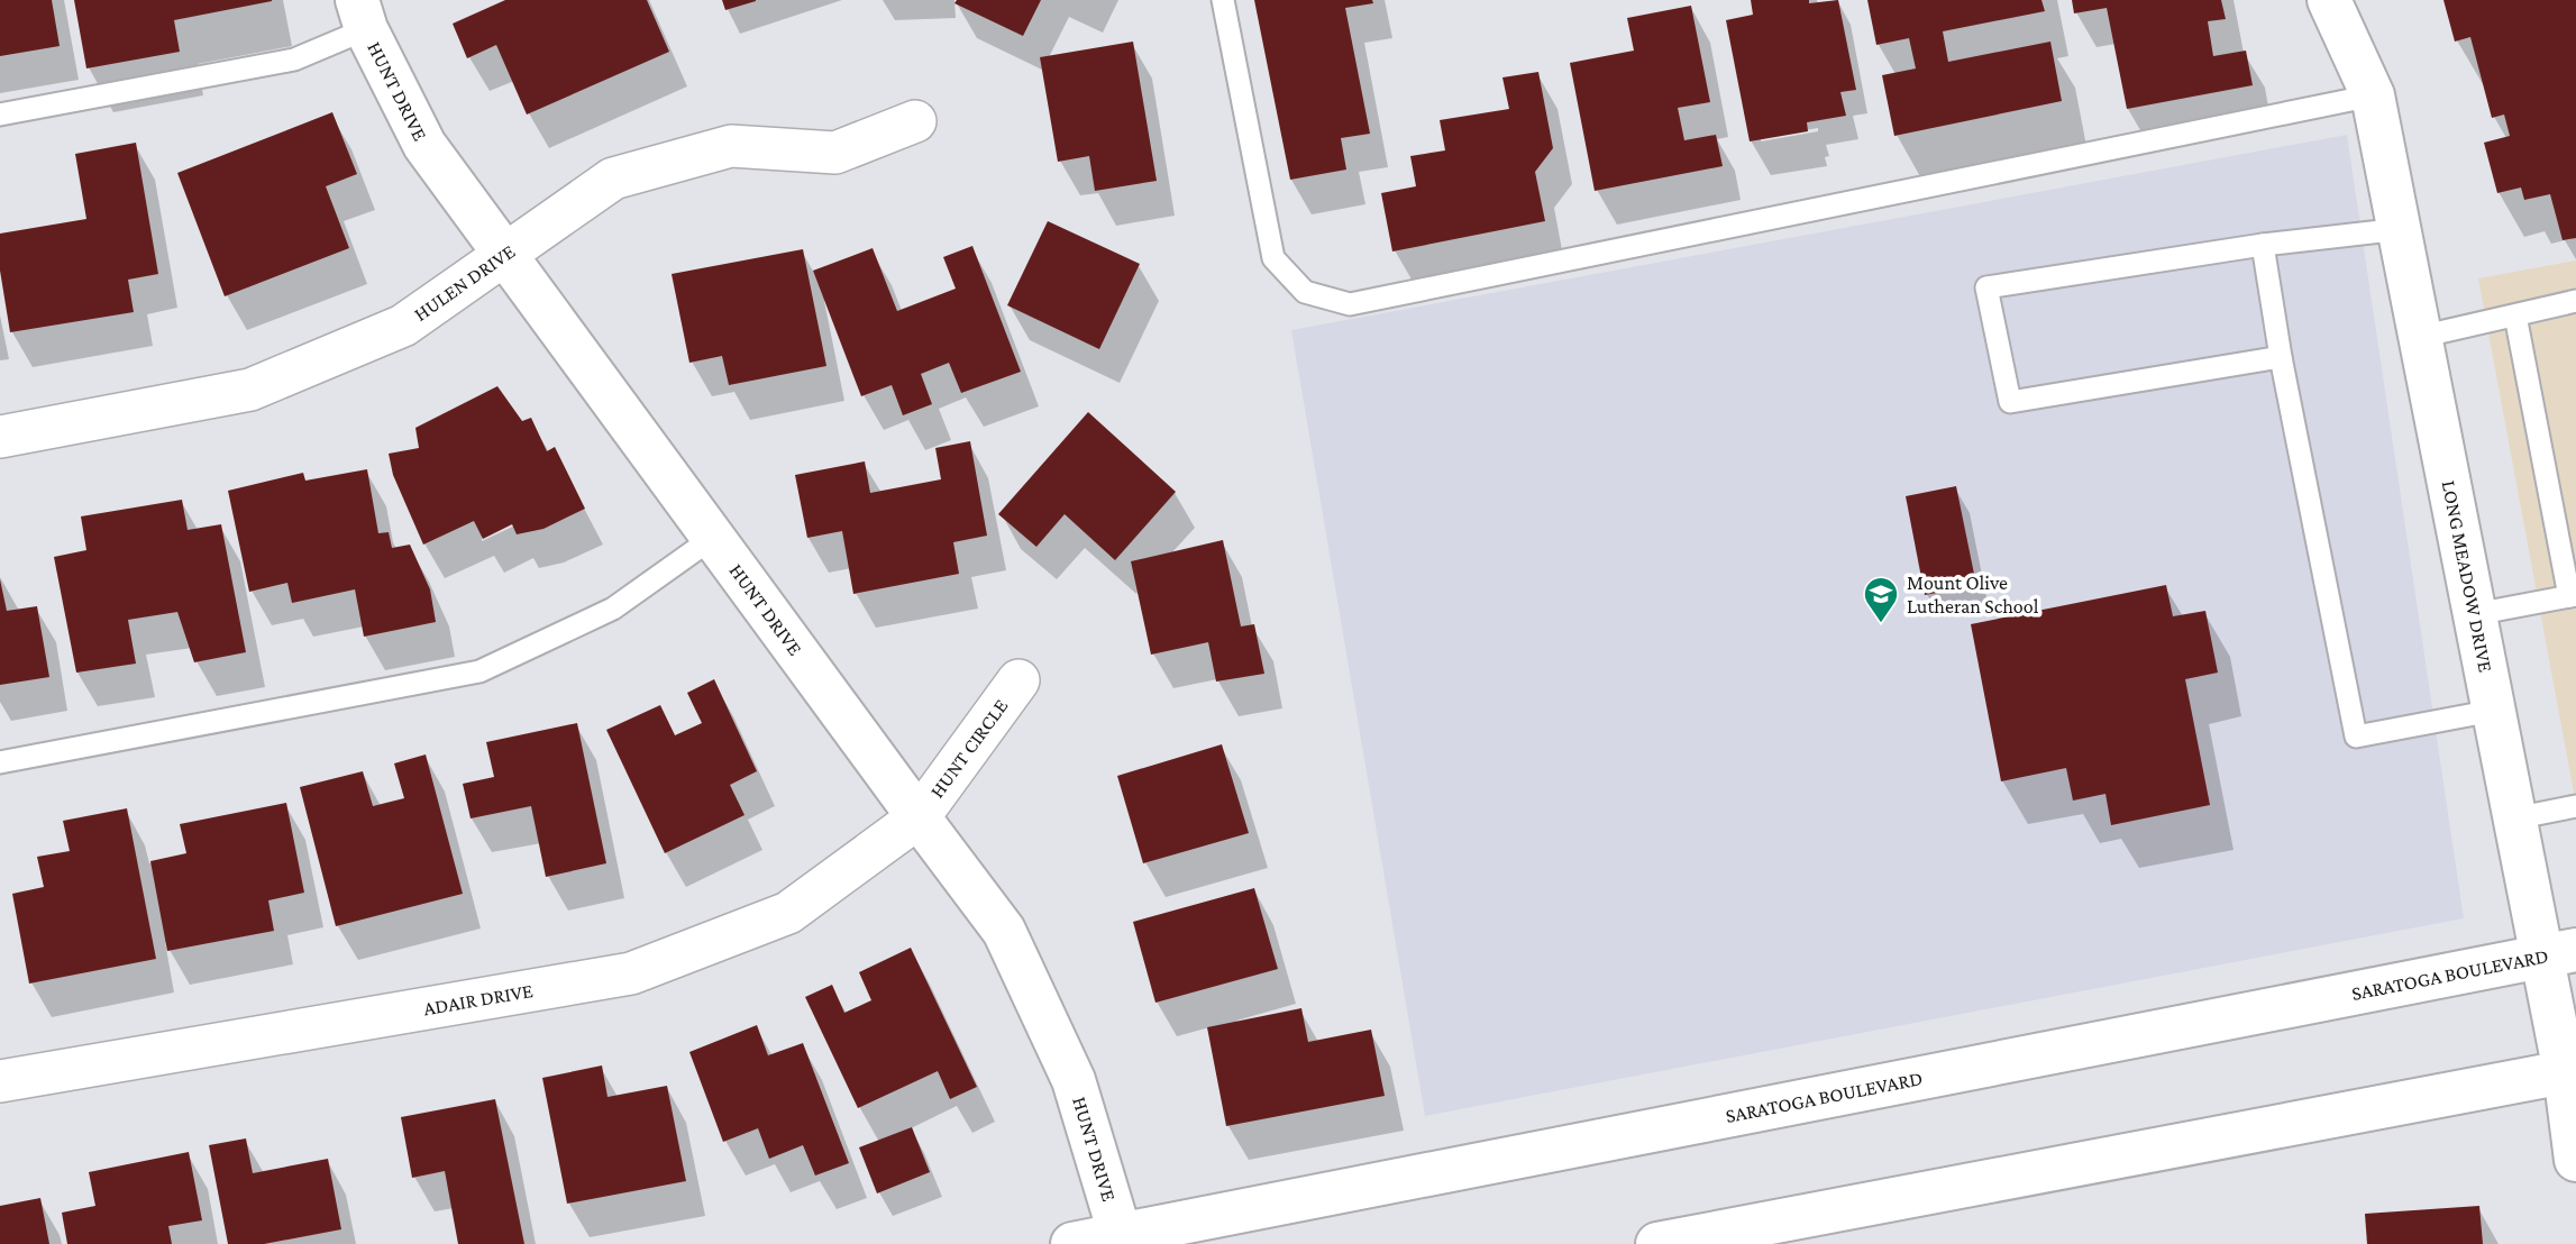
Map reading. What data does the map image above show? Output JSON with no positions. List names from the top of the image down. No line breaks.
{"streets":{"street":["HUNT DRIVE","HULEN DRIVE","LONG MEADOW DRIVE","HUNT CIRCLE","SARATOGA BOULEVARD","ADAIR DRIVE"]},"crossings":[["HUNT DRIVE","HULEN DRIVE"],["HUNT DRIVE","HUNT CIRCLE"],["HUNT DRIVE","SARATOGA BOULEVARD"],["HUNT DRIVE","ADAIR DRIVE"],["LONG MEADOW DRIVE","SARATOGA BOULEVARD"],["HUNT CIRCLE","ADAIR DRIVE"]],"places":{"school or university":["Mount Olive Lutheran School"]}}
